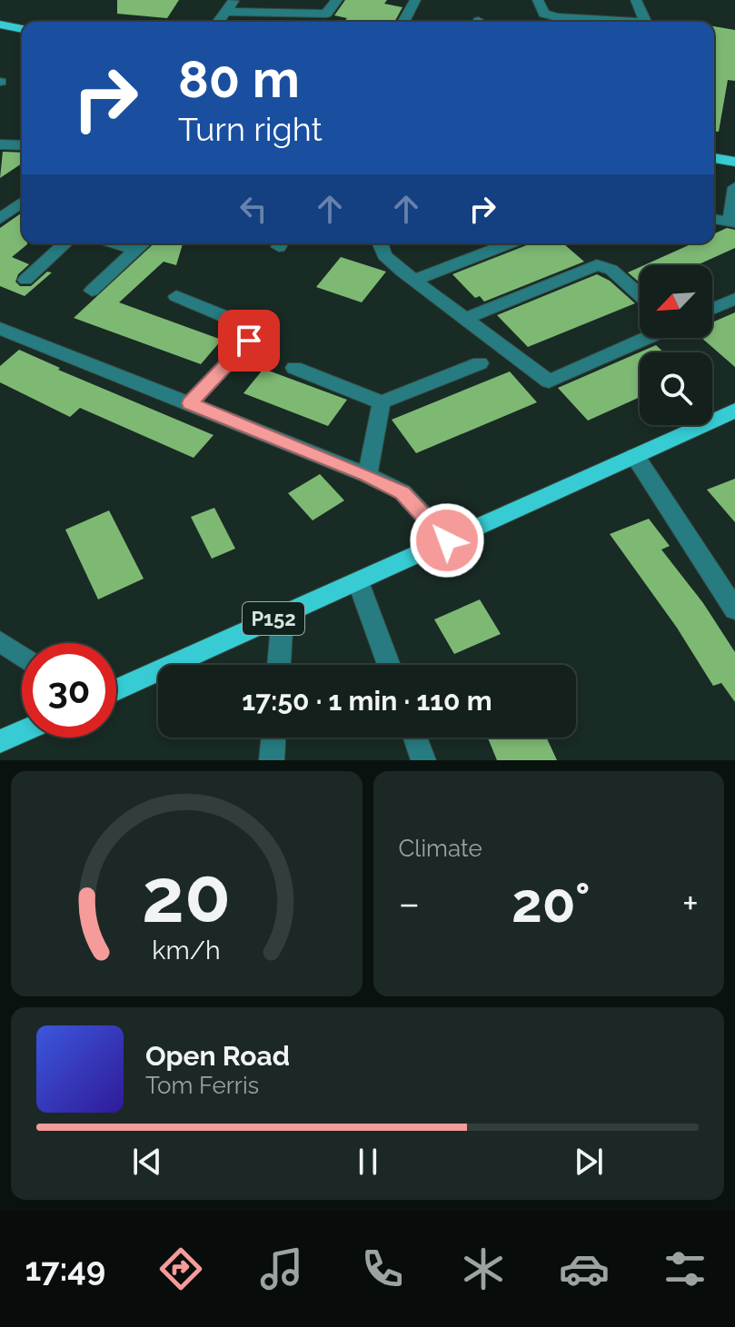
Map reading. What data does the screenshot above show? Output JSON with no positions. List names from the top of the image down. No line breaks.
{"streets":{"main road":["Р152"]},"north":"bottom left","page":{"turn":["80 m","Turn right"],"limit":"30","trip":"17:50 · 1 min · 110 m","tile":"Climate","heat":["−","20°","+"],"song":["Open Road","Tom Ferris"],"tabs":"17:49","gauge":["20","km/h"]}}
